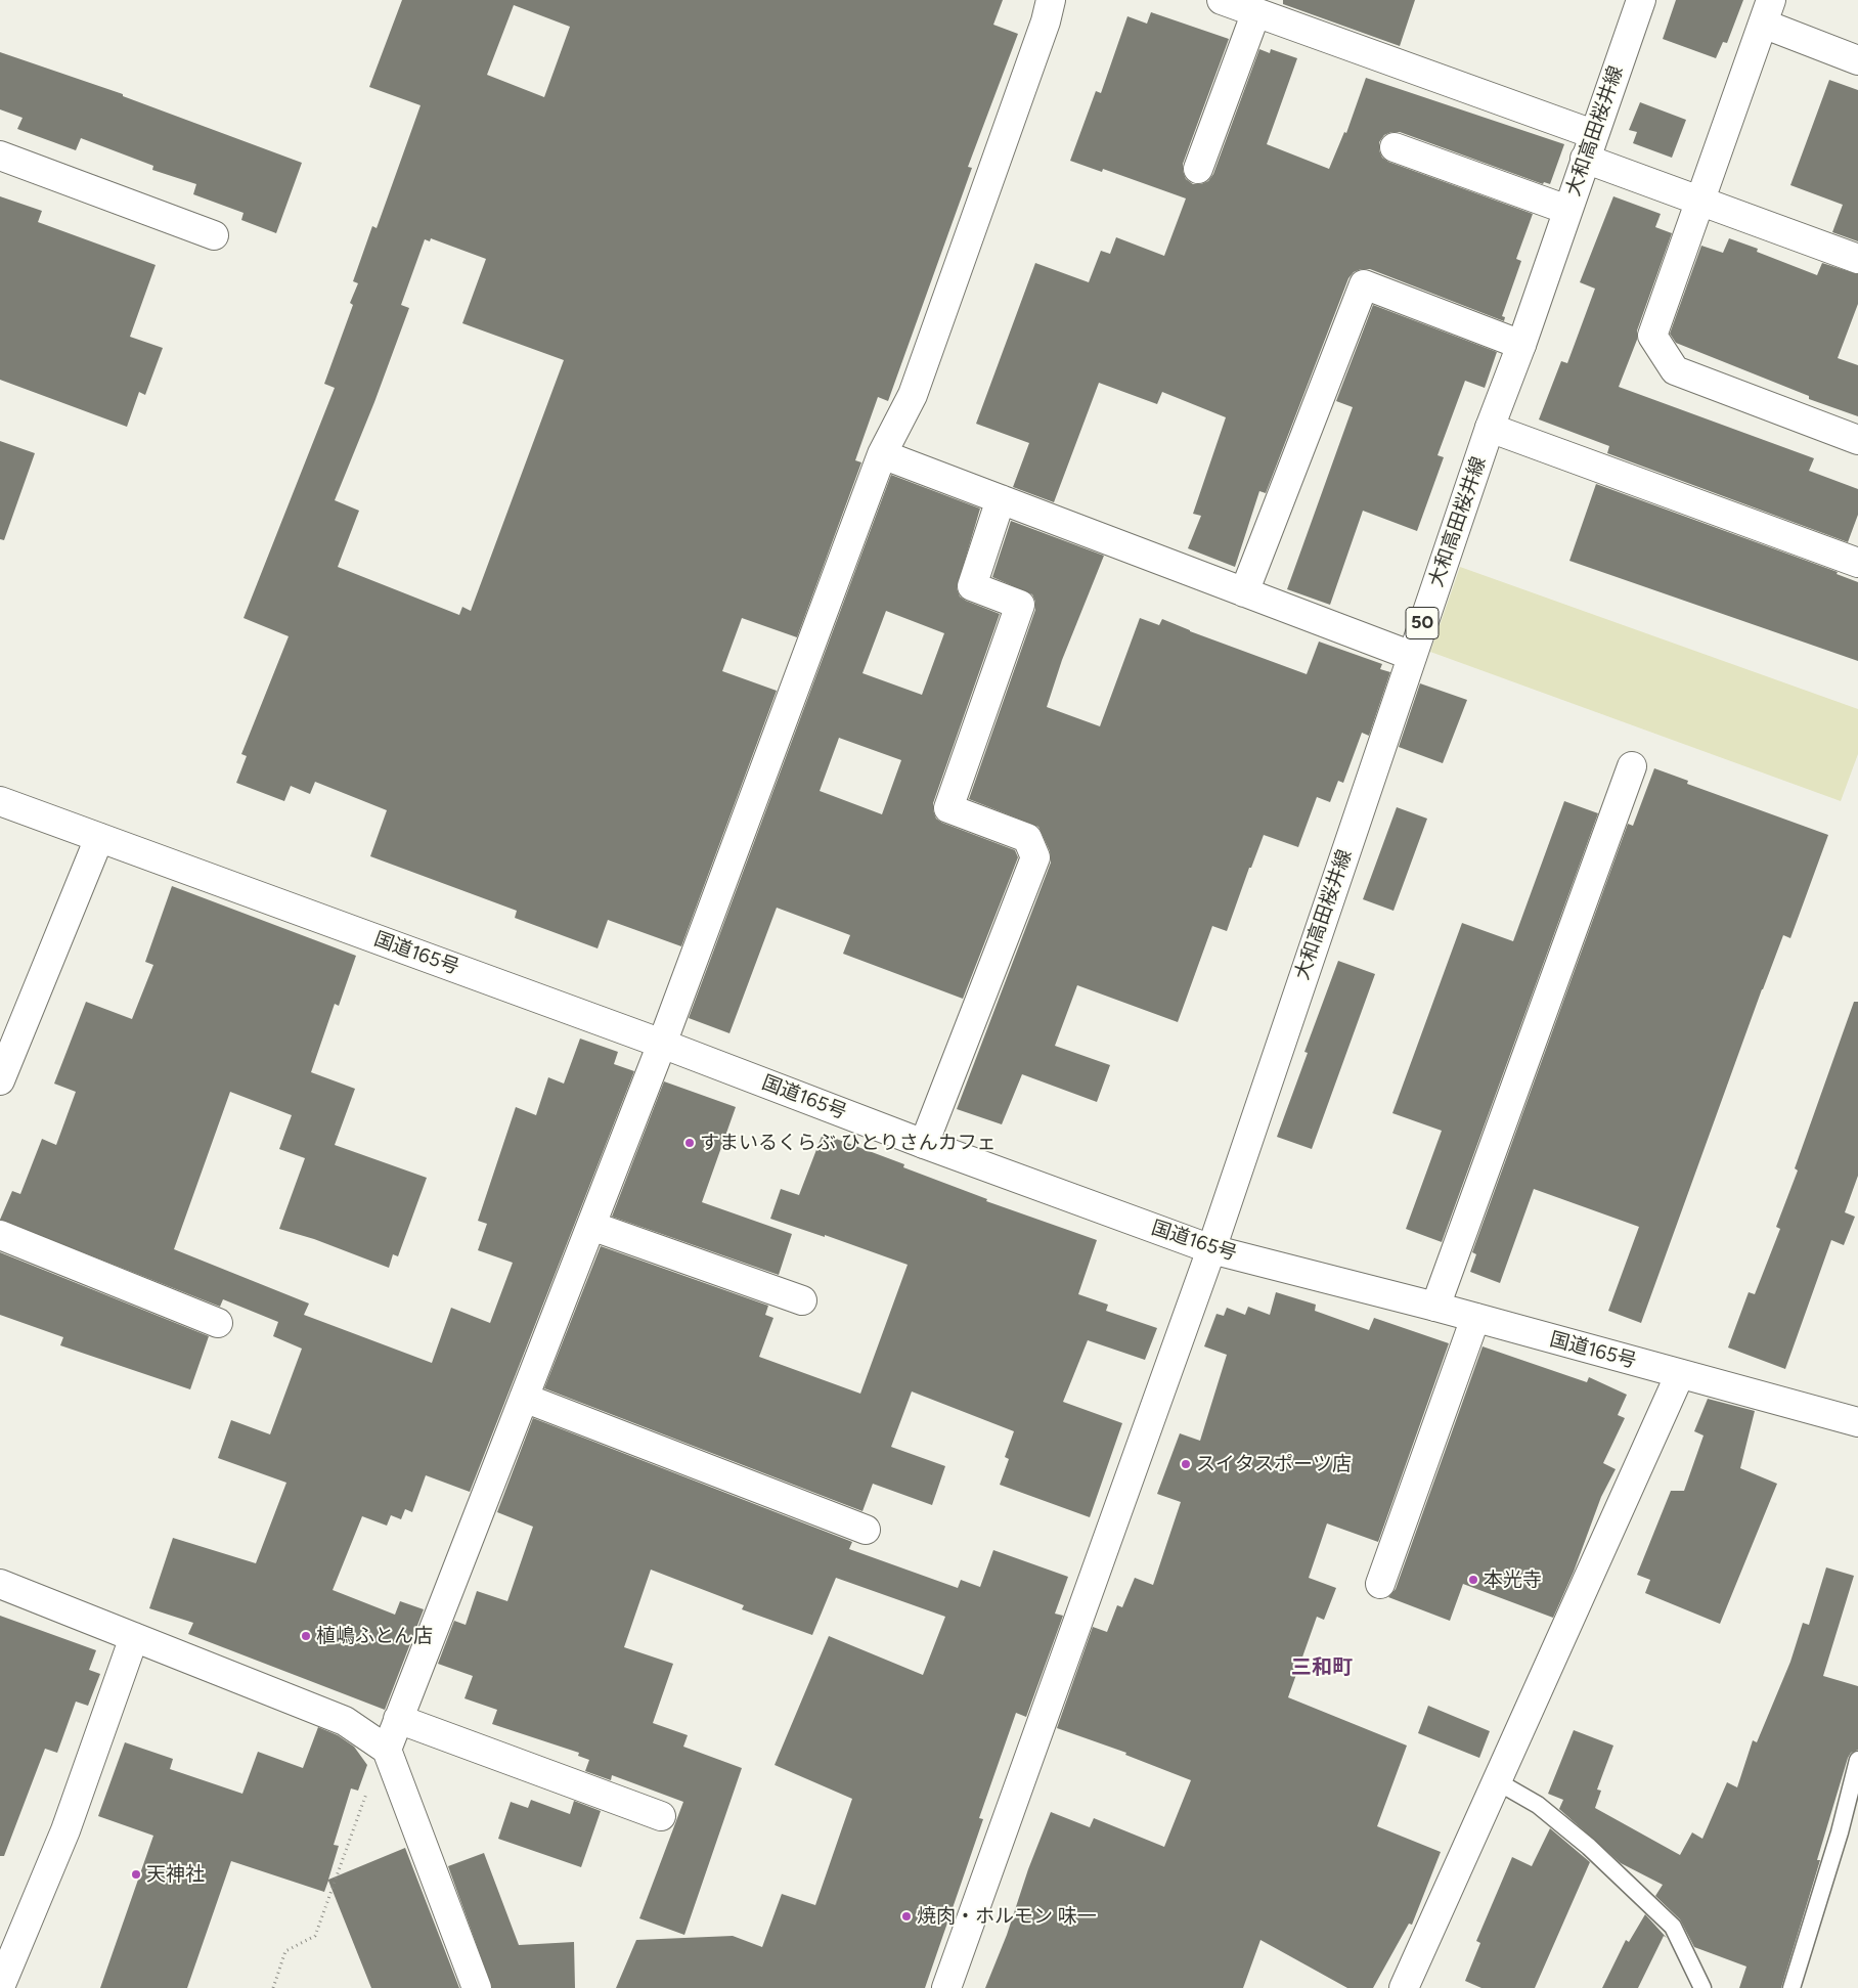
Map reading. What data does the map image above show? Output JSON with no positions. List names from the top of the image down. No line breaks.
{"streets":{"main road":["大和高田桜井線","50","国道165号"]},"crossings":[["大和高田桜井線","国道165号"]],"districts":["三和町"],"places":["すまいるくらぶ ひとりさんカフェ","スイタスポーツ店","本光寺","植嶋ふとん店","天神社","焼肉・ホルモン 味一"]}
